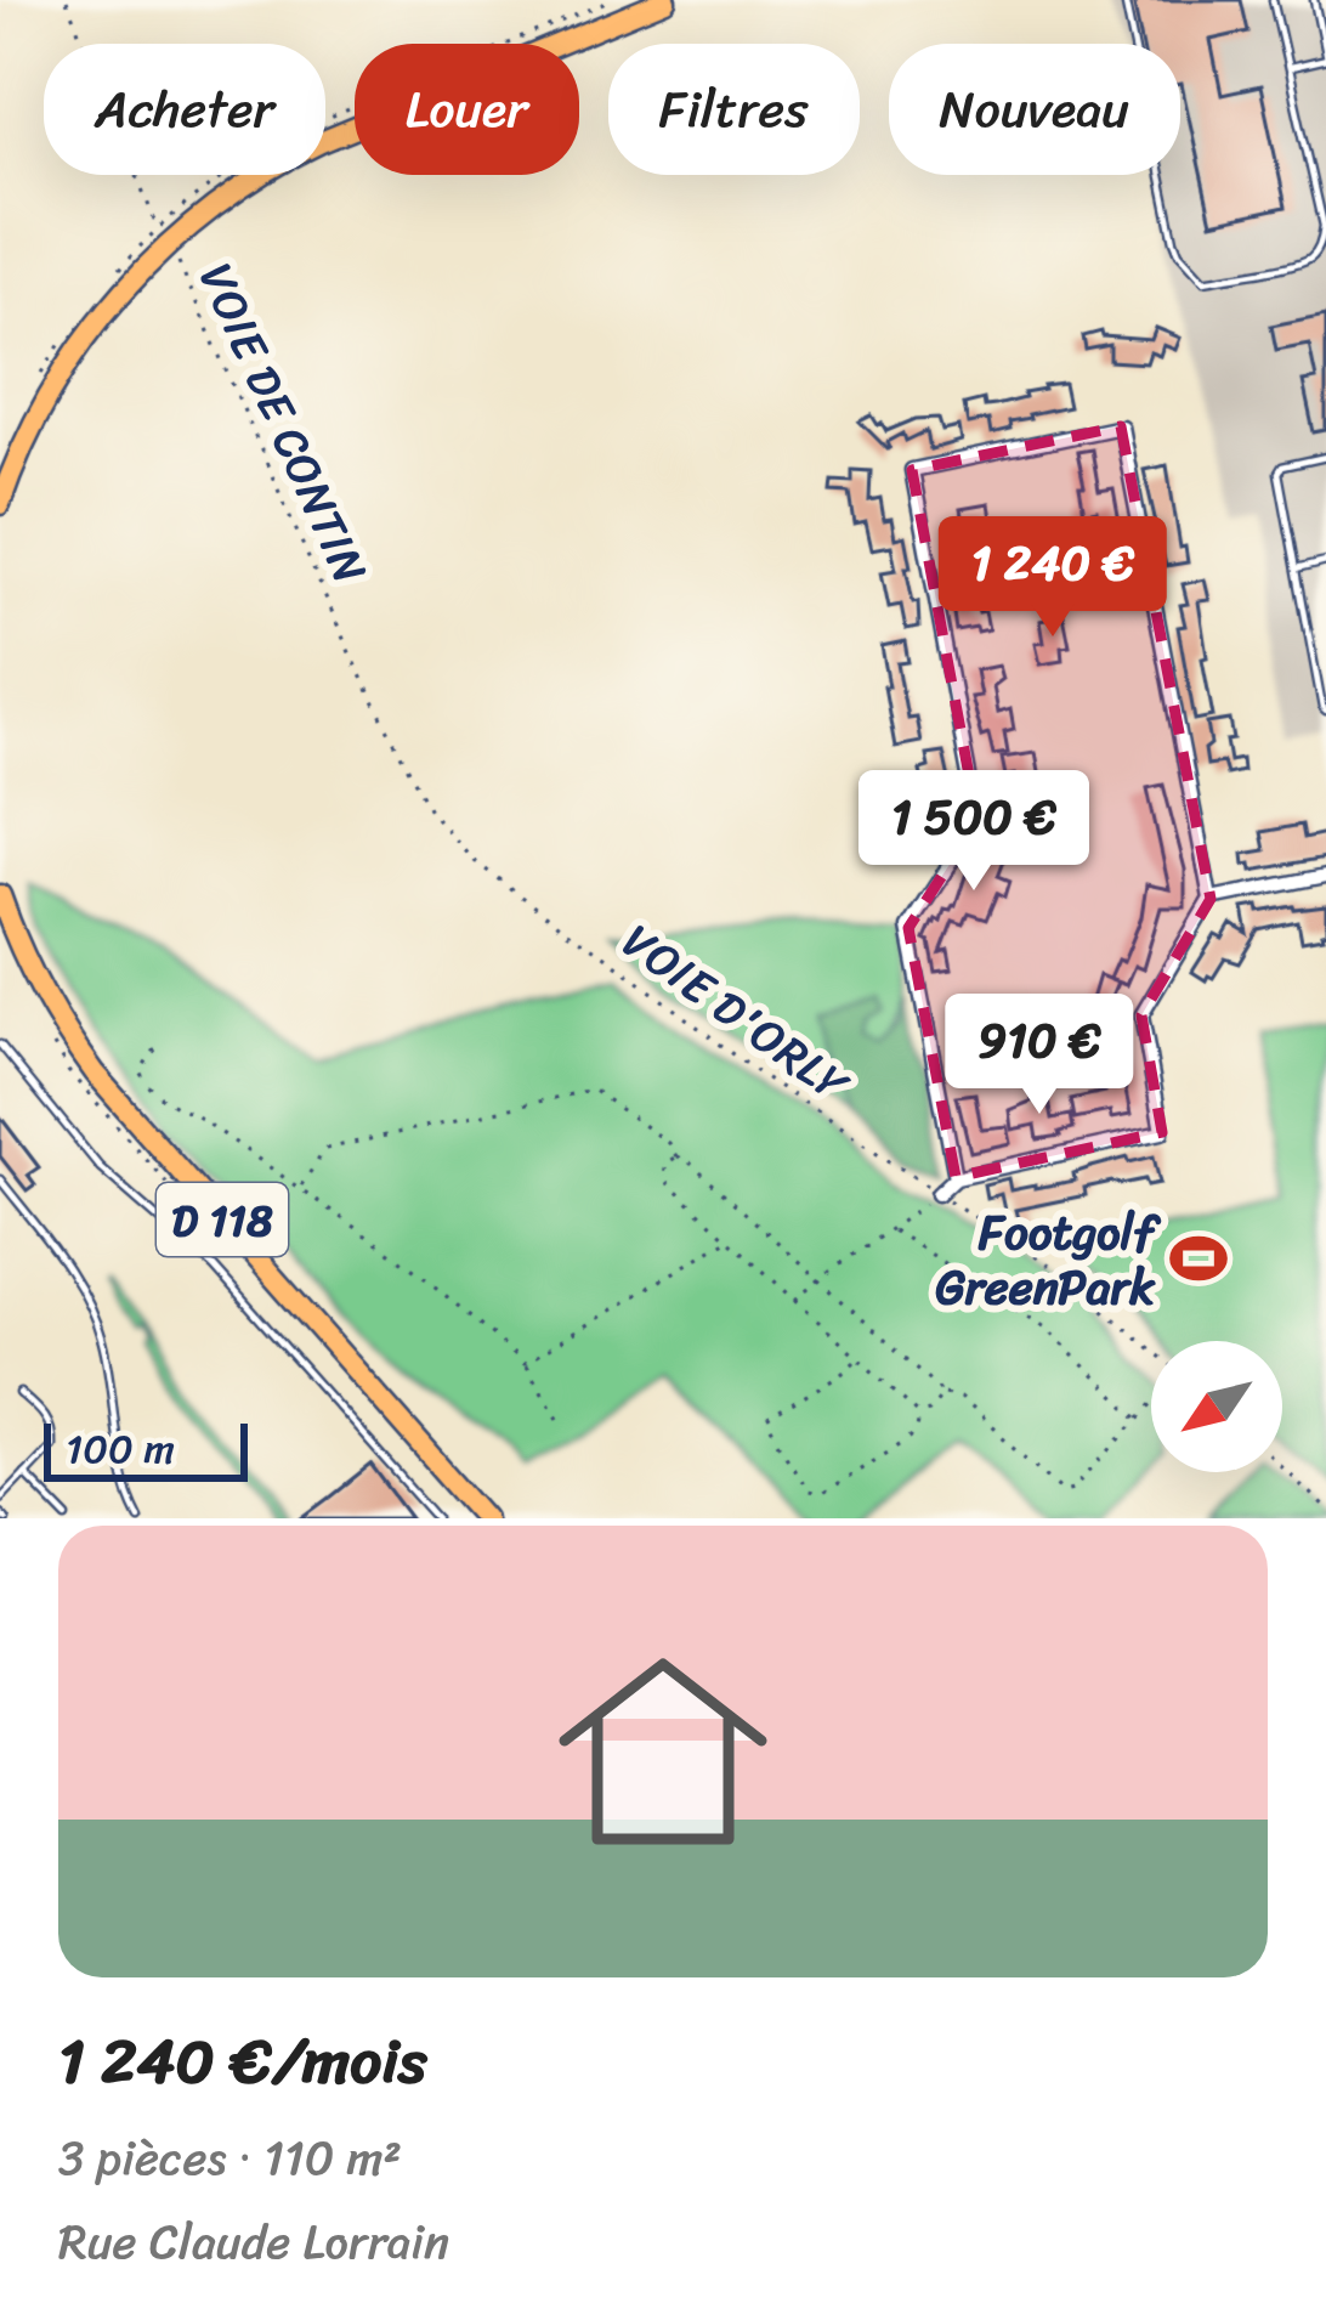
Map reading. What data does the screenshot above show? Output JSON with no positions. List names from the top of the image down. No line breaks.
{"streets":{"main road":["D 118"],"path":["VOIE DE CONTIN","VOIE D'ORLY"]},"crossings":[["VOIE DE CONTIN","VOIE D'ORLY"]],"places":{"sports":["Footgolf GreenPark"]},"scale_bar":"100 m","north":"bottom left","page":{"chip":["Acheter","Louer","Filtres","Nouveau"],"price":["1 240 €","1 500 €","910 €"],"scale":"100 m","list":[{"name":"1 240 €/mois","note":"3 pièces · 110 m² · Rue Claude Lorrain"}]}}
